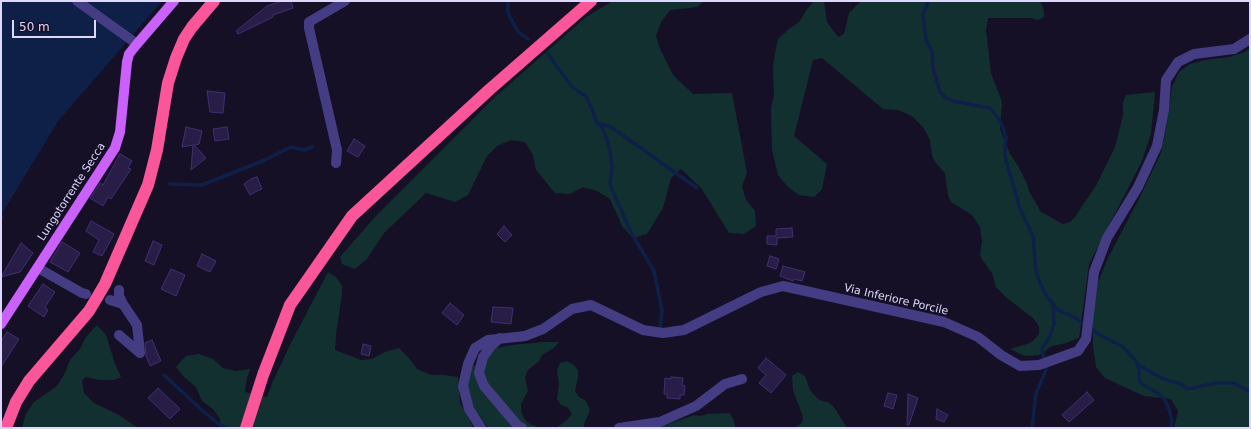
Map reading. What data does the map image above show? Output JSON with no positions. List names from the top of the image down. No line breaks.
{"streets":{"main road":["Lungotorrente Secca"],"street":["Via Inferiore Porcile"]},"scale_bar":"50 m"}
